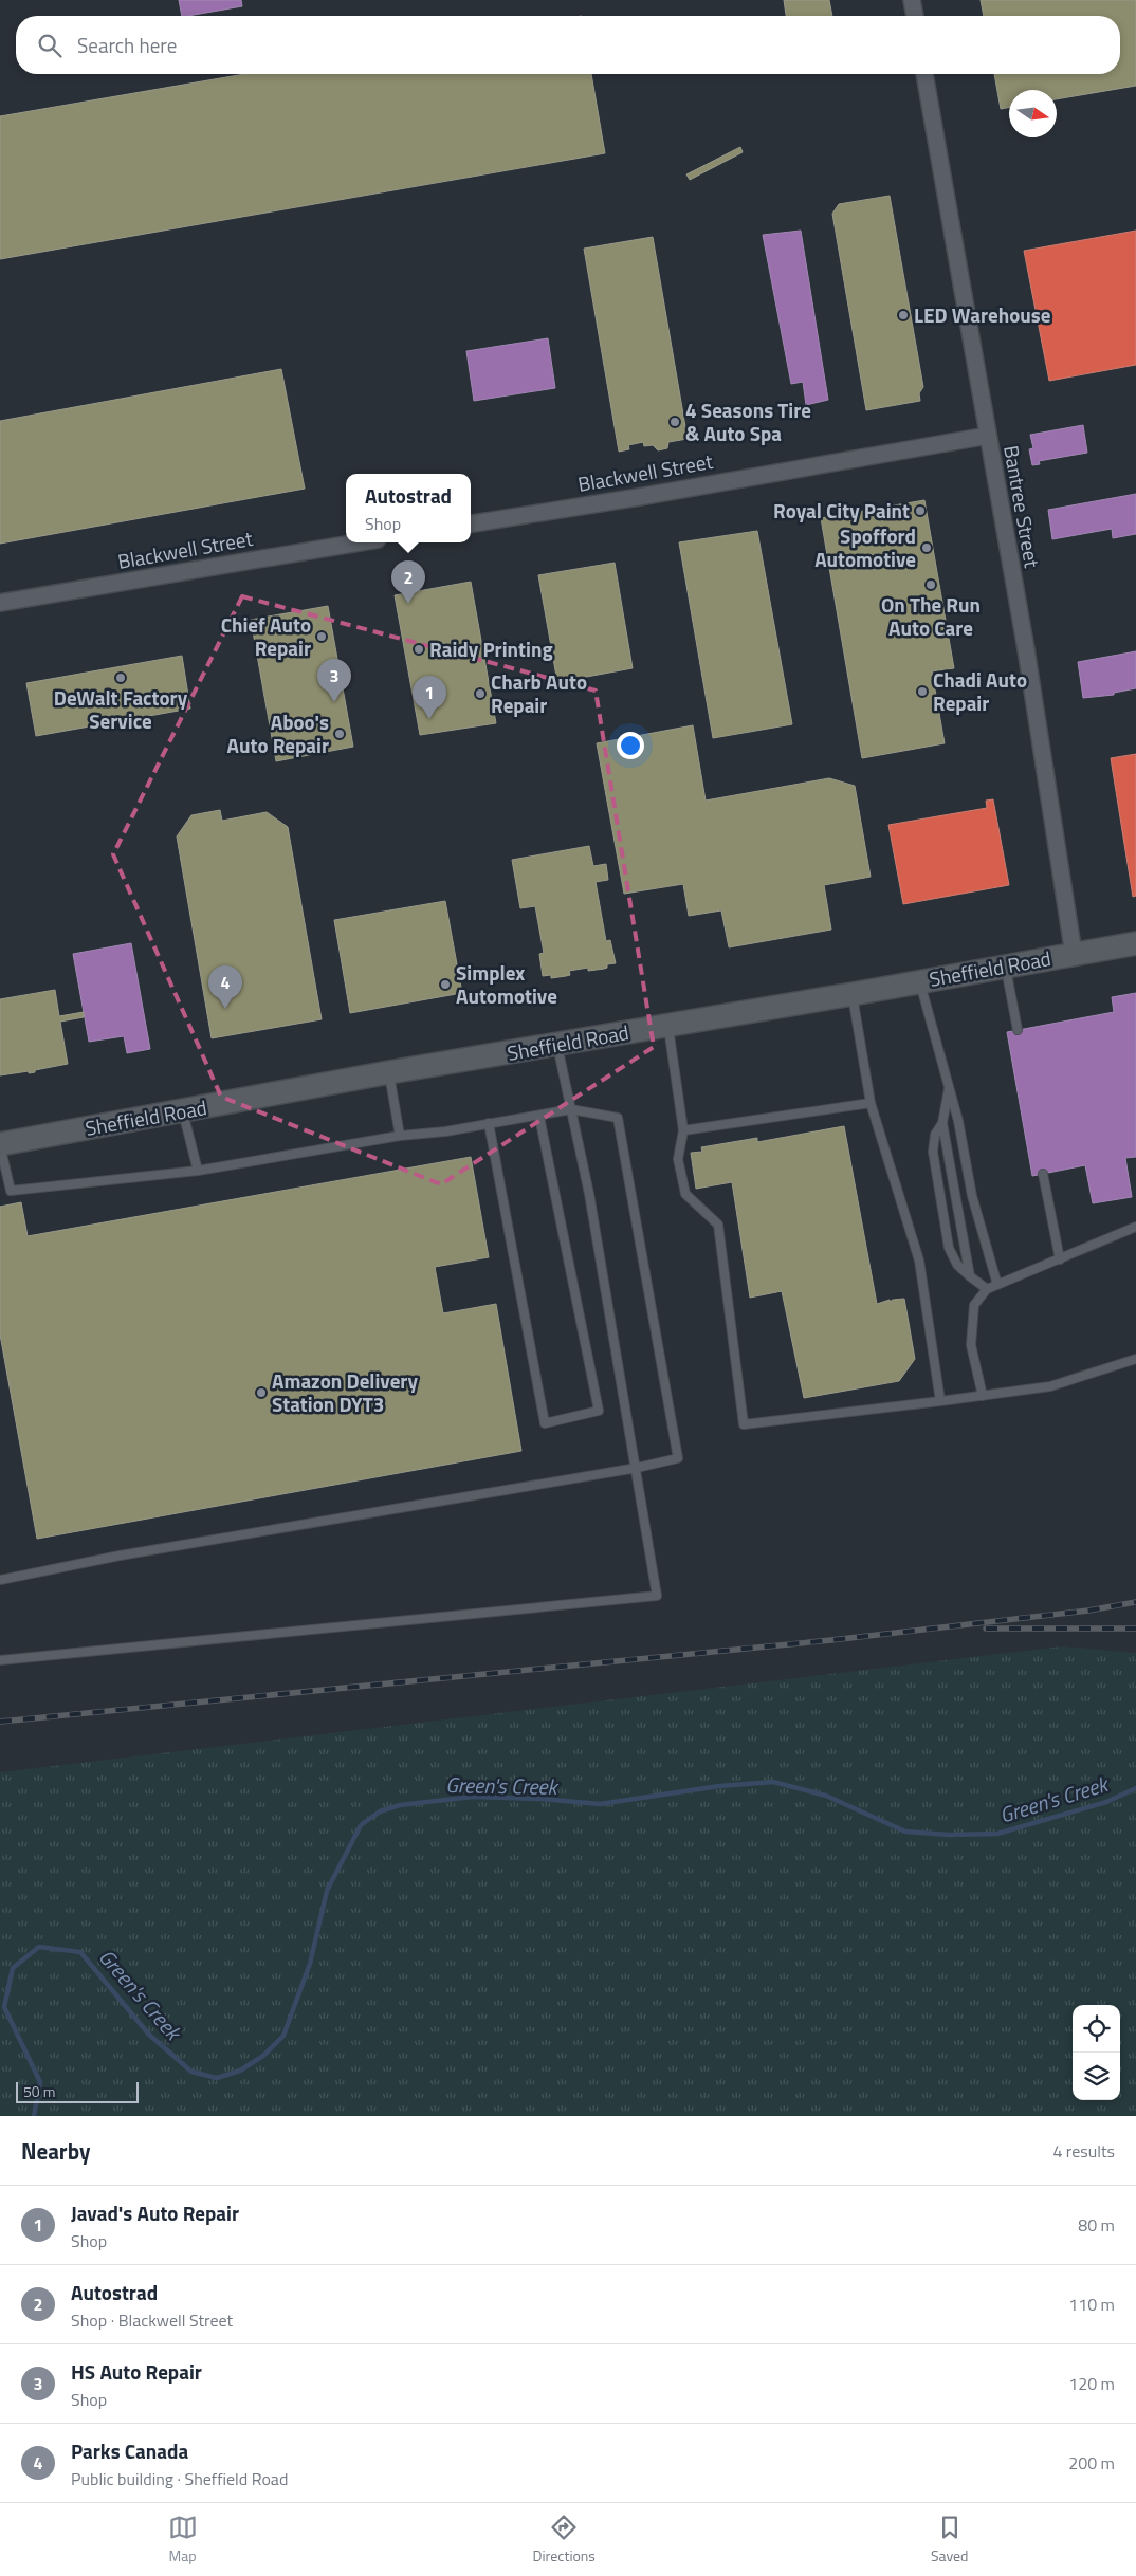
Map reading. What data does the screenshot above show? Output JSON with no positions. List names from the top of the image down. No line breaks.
{"streets":{"street":["Blackwell Street","Bantree Street","Sheffield Road"]},"crossings":[["Blackwell Street","Bantree Street"],["Bantree Street","Sheffield Road"]],"water":["Green's Creek"],"places":["LED Warehouse","4 Seasons Tire & Auto Spa","Royal City Paint","Spofford Automotive","On The Run Auto Care","Chief Auto Repair","Raidy Printing","DeWalt Factory Service","Chadi Auto Repair","Charb Auto Repair","Aboo's Auto Repair","Simplex Automotive","Amazon Delivery Station DYT3"],"scale_bar":"50 m","north":"right","page":{"search":"Search here","popup":["Autostrad","Shop"],"pins":["2","3","1","4"],"scale":"50 m","heading":["Nearby","4 results"],"list":[{"mark":"1","name":"Javad's Auto Repair","note":"Shop","value":"80 m"},{"mark":"2","name":"Autostrad","note":"Shop · Blackwell Street","value":"110 m"},{"mark":"3","name":"HS Auto Repair","note":"Shop","value":"120 m"},{"mark":"4","name":"Parks Canada","note":"Public building · Sheffield Road","value":"200 m"}],"nav":["Map","Directions","Saved"]}}
